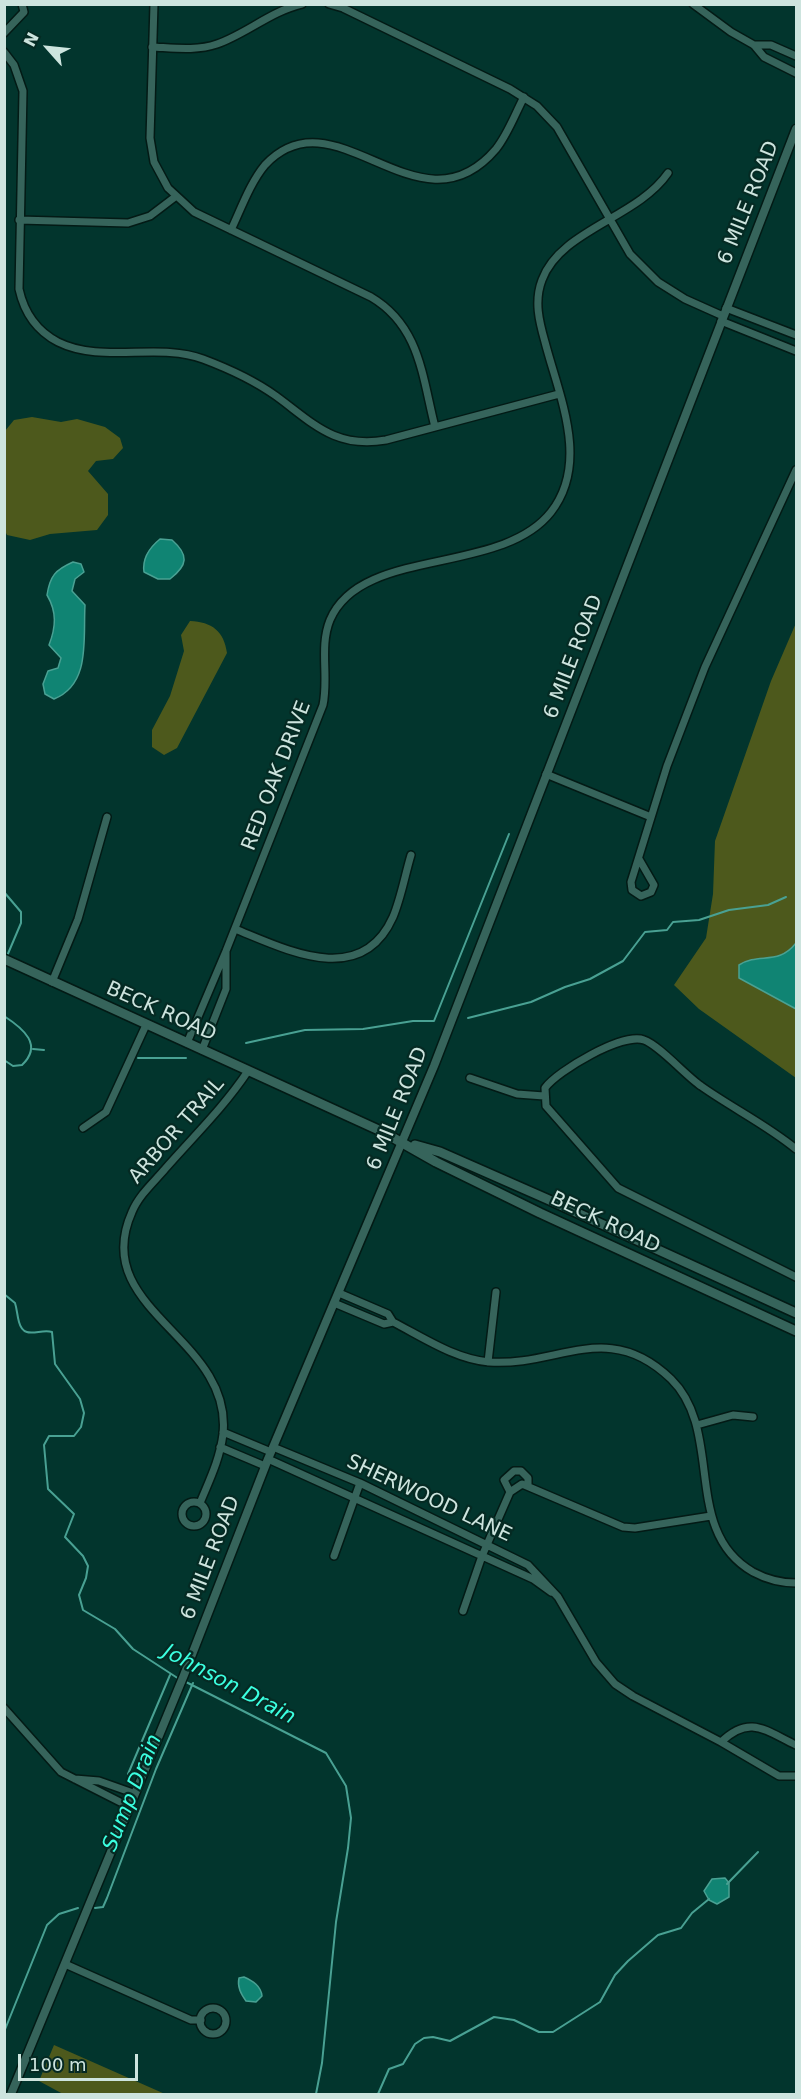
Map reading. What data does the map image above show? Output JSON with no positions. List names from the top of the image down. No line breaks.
{"streets":{"main road":["BECK ROAD"],"street":["6 MILE ROAD","RED OAK DRIVE","ARBOR TRAIL","SHERWOOD LANE"]},"crossings":[["6 MILE ROAD","BECK ROAD"],["6 MILE ROAD","SHERWOOD LANE"],["RED OAK DRIVE","BECK ROAD"],["BECK ROAD","ARBOR TRAIL"]],"water":["Johnson Drain","Sump Drain"],"scale_bar":"100 m","north":"top left"}
